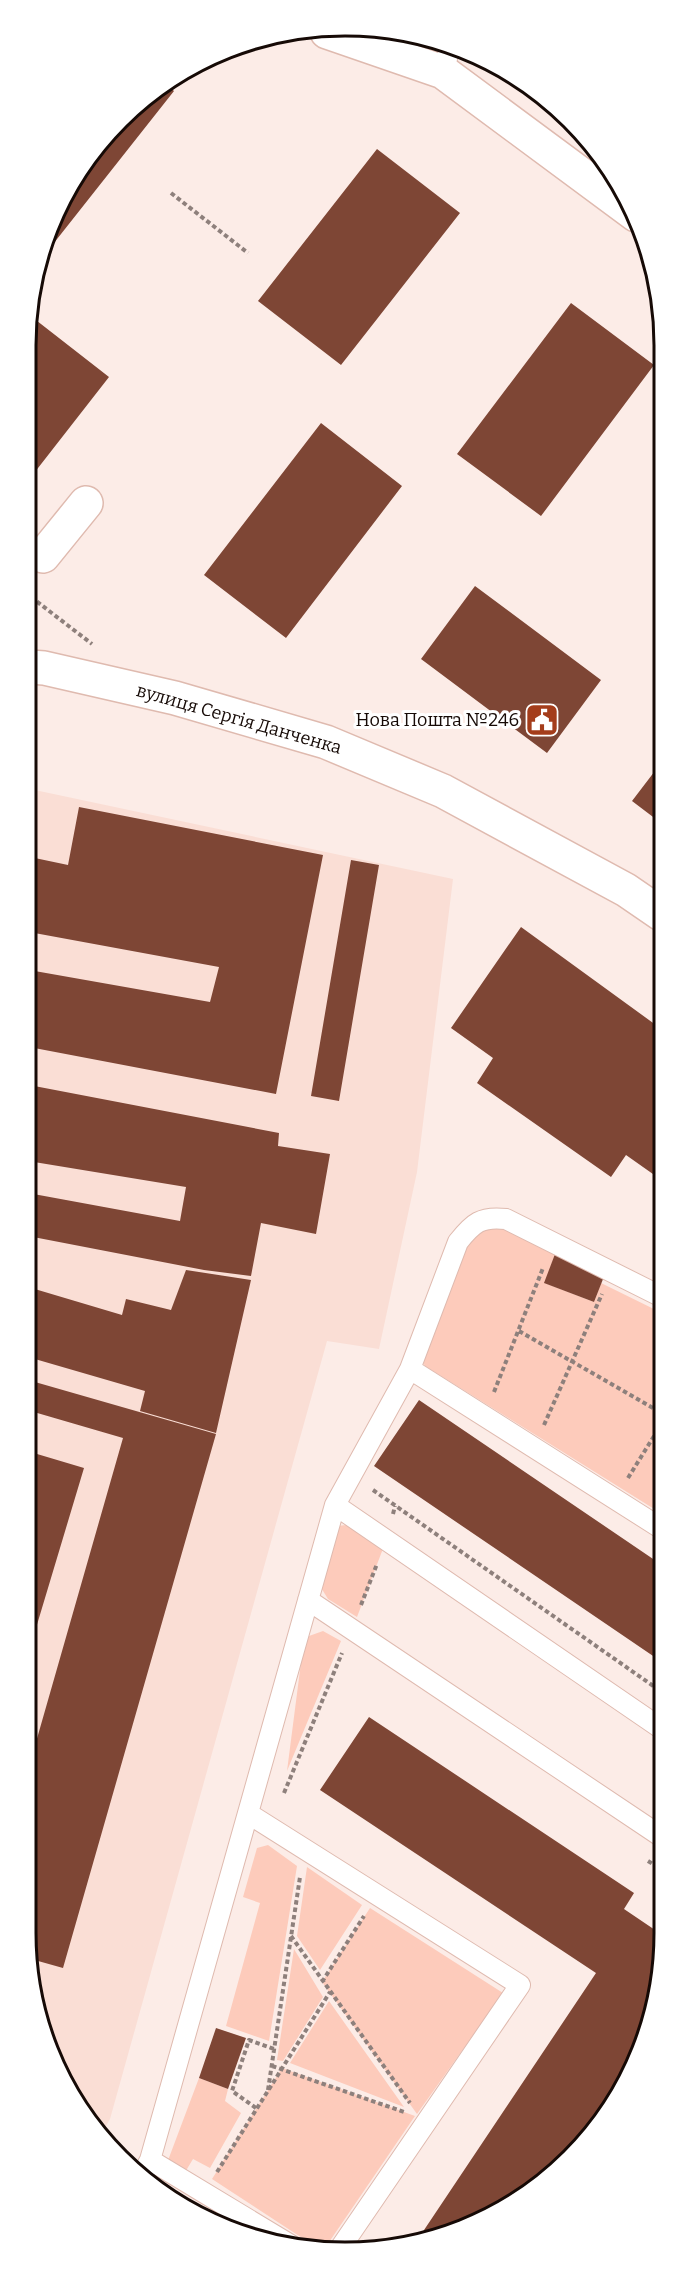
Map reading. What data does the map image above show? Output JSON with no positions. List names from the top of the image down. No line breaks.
{"streets":{"street":["вулиця Сергія Данченка"]},"places":{"public building":["Нова Пошта №246"]}}
